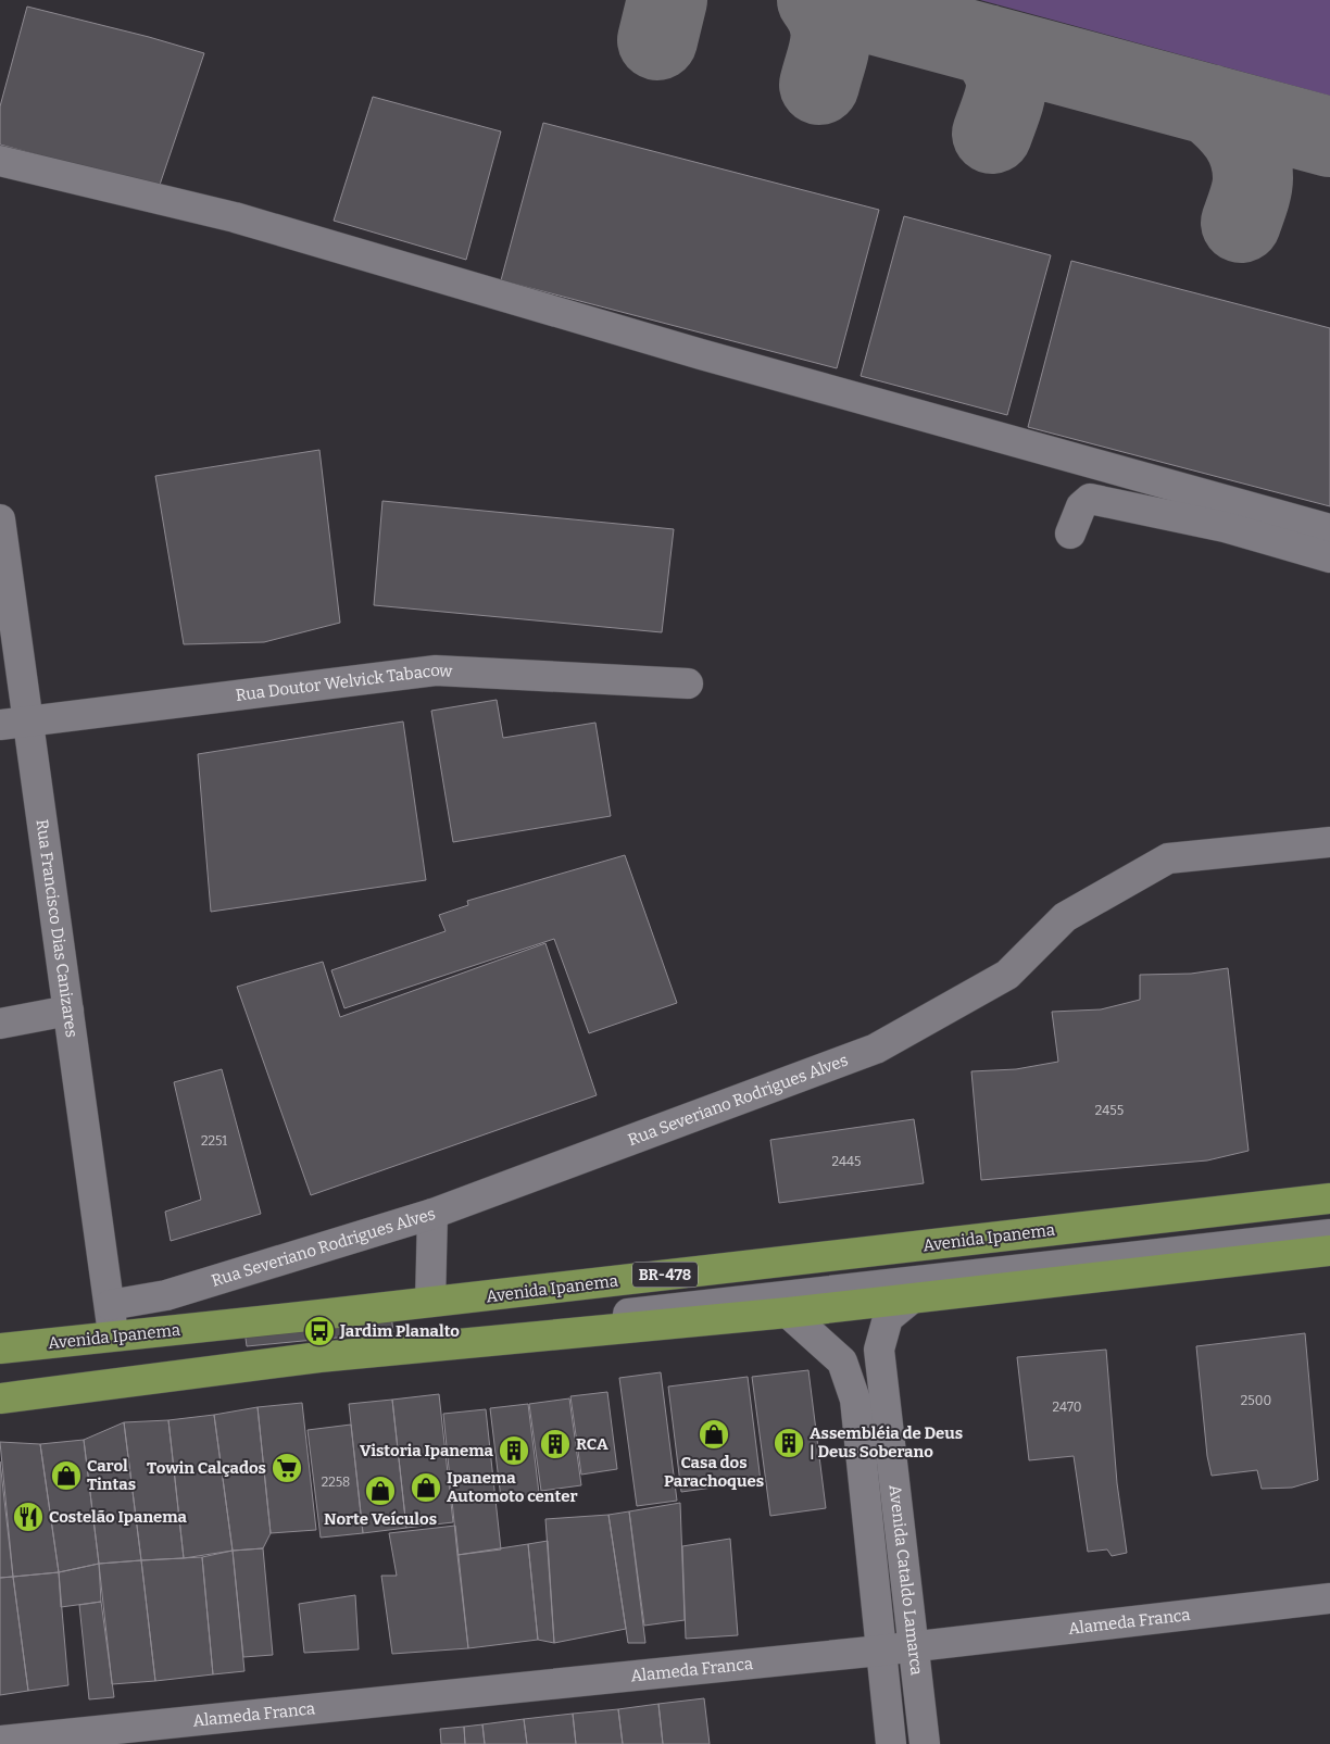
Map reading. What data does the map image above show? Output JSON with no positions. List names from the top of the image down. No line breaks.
{"streets":{"main road":["Avenida Ipanema","BR-478"],"street":["Rua Doutor Welvick Tabacow","Rua Francisco Dias Canizares","Rua Severiano Rodrigues Alves","Avenida Cataldo Lamarca","Alameda Franca"]},"crossings":[["Rua Doutor Welvick Tabacow","Rua Francisco Dias Canizares"],["Rua Francisco Dias Canizares","Rua Severiano Rodrigues Alves"],["Rua Francisco Dias Canizares","Avenida Ipanema"],["Avenida Cataldo Lamarca","Alameda Franca"]],"places":{"bus stop":["Jardim Planalto"],"shop":["Casa dos Parachoques","Carol Tintas","Ipanema Automoto center","Norte Veículos"],"building":["Assembléia de Deus | Deus Soberano","RCA","Vistoria Ipanema"],"supermarket":["Towin Calçados"],"restaurant":["Costelão Ipanema"]},"house_numbers":["2455","2251","2445","2500","2470","2258"]}
